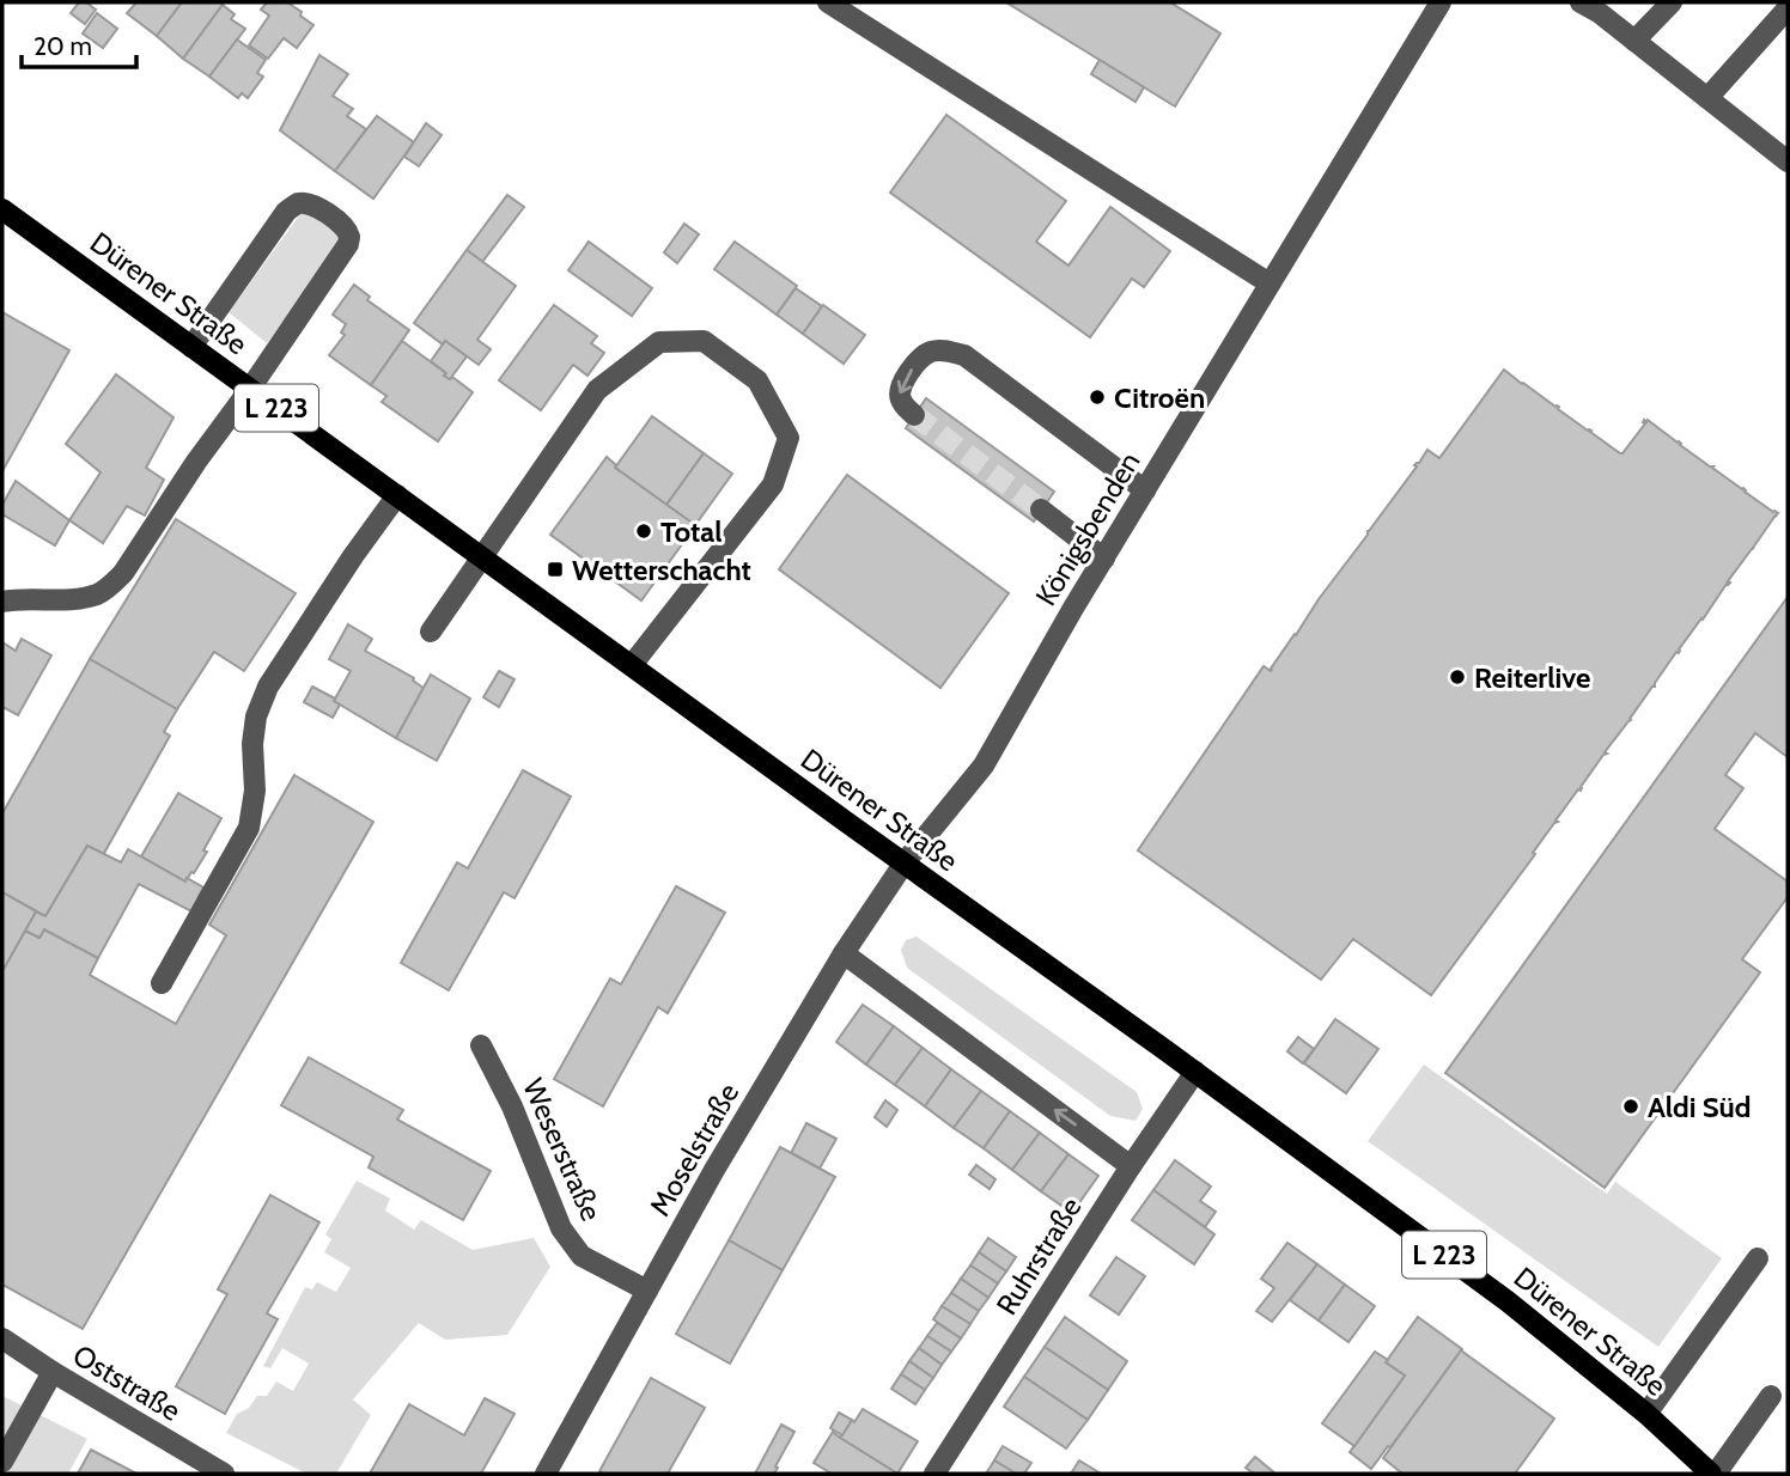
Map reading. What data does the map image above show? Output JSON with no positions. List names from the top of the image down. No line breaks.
{"streets":{"main road":["Dürener Straße","L 223"],"street":["Königsbenden","Weserstraße","Moselstraße","Ruhrstraße","Oststraße"]},"crossings":[["Dürener Straße","Königsbenden"],["Dürener Straße","Moselstraße"],["Dürener Straße","Ruhrstraße"],["Königsbenden","Moselstraße"],["Weserstraße","Moselstraße"]],"places":{"other":["Citroën","Total","Reiterlive","Aldi Süd"],"transit":["Wetterschacht"]},"scale_bar":"20 m"}
